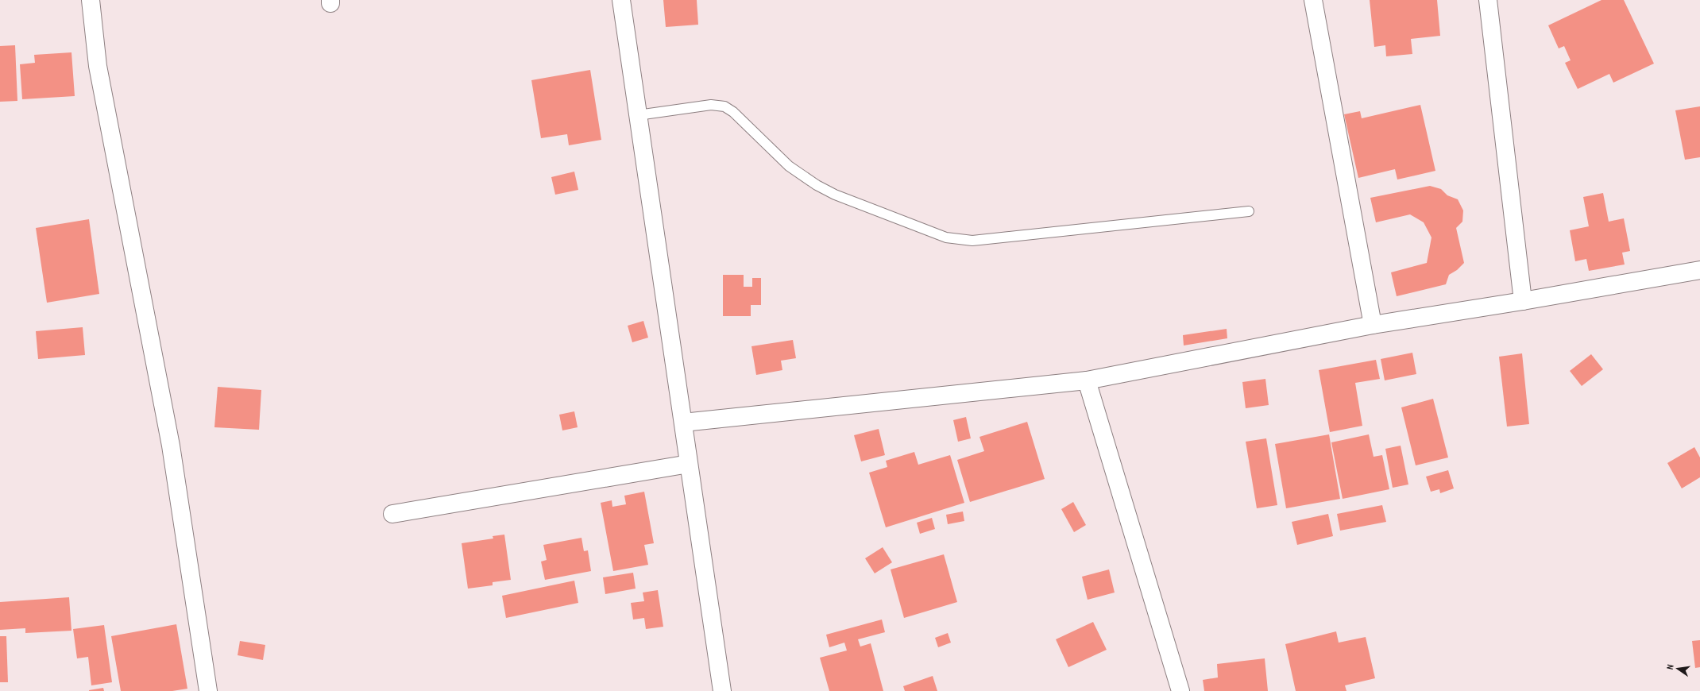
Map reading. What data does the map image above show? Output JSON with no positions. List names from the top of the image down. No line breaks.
{"north":"left"}
